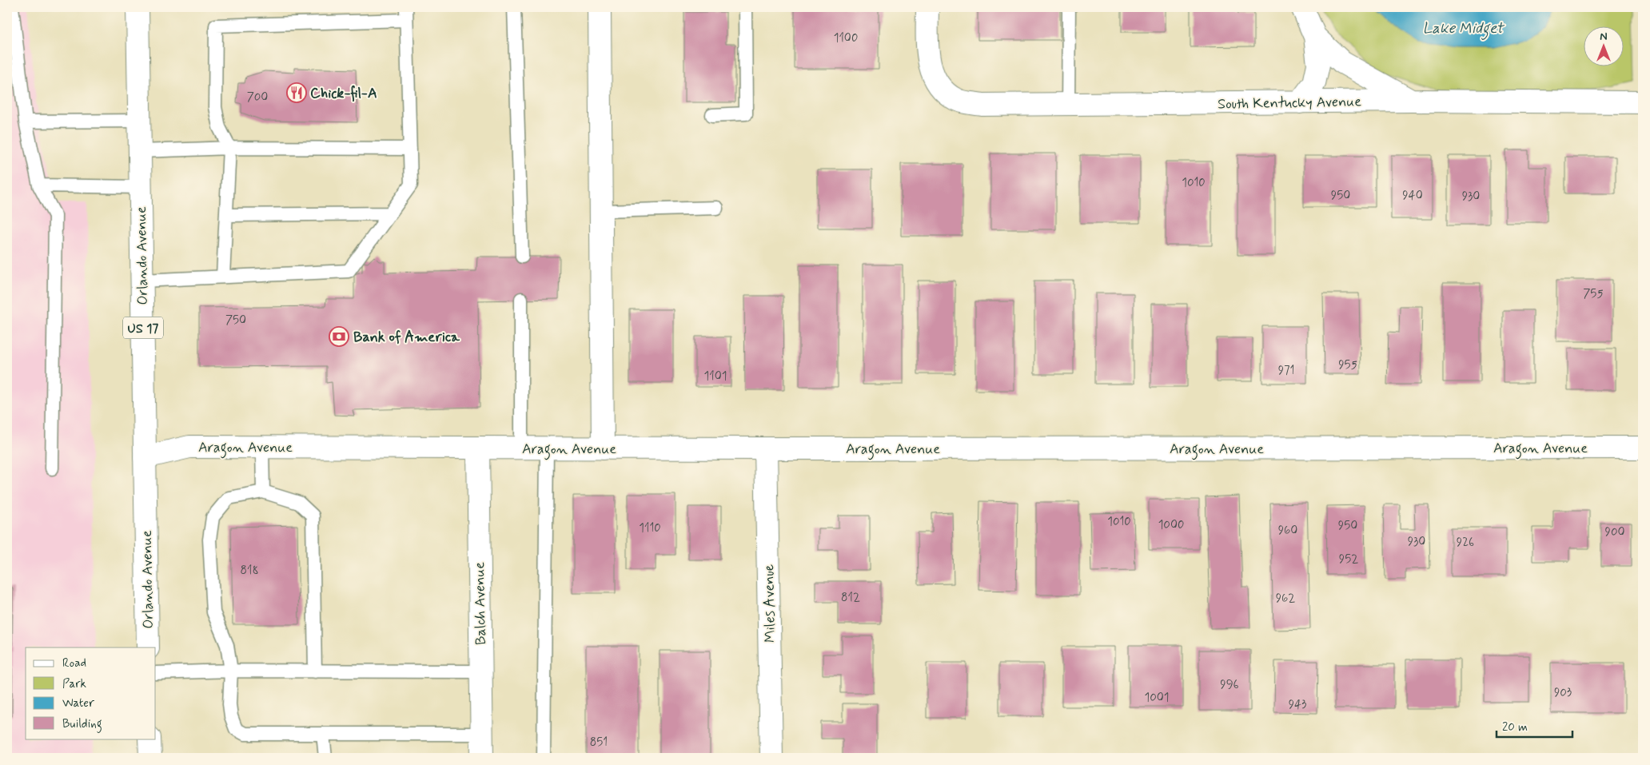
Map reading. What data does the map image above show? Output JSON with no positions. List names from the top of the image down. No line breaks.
{"streets":{"street":["South Kentucky Avenue","Orlando Avenue","US 17","Aragon Avenue","Balch Avenue","Miles Avenue"]},"crossings":[["Orlando Avenue","Aragon Avenue"],["Aragon Avenue","Balch Avenue"],["Aragon Avenue","Miles Avenue"]],"water":["Lake Midget"],"places":{"restaurant":["Chick-fil-A"],"bank":["Bank of America"]},"house_numbers":["1100","700","1010","950","940","930","755","750","955","971","1101","1010","1000","950","1110","960","900","930","926","952","818","812","962","996","903","1001","943","851"],"legend":["Road","Park","Water","Building"],"scale_bar":"20 m","north":"top"}
